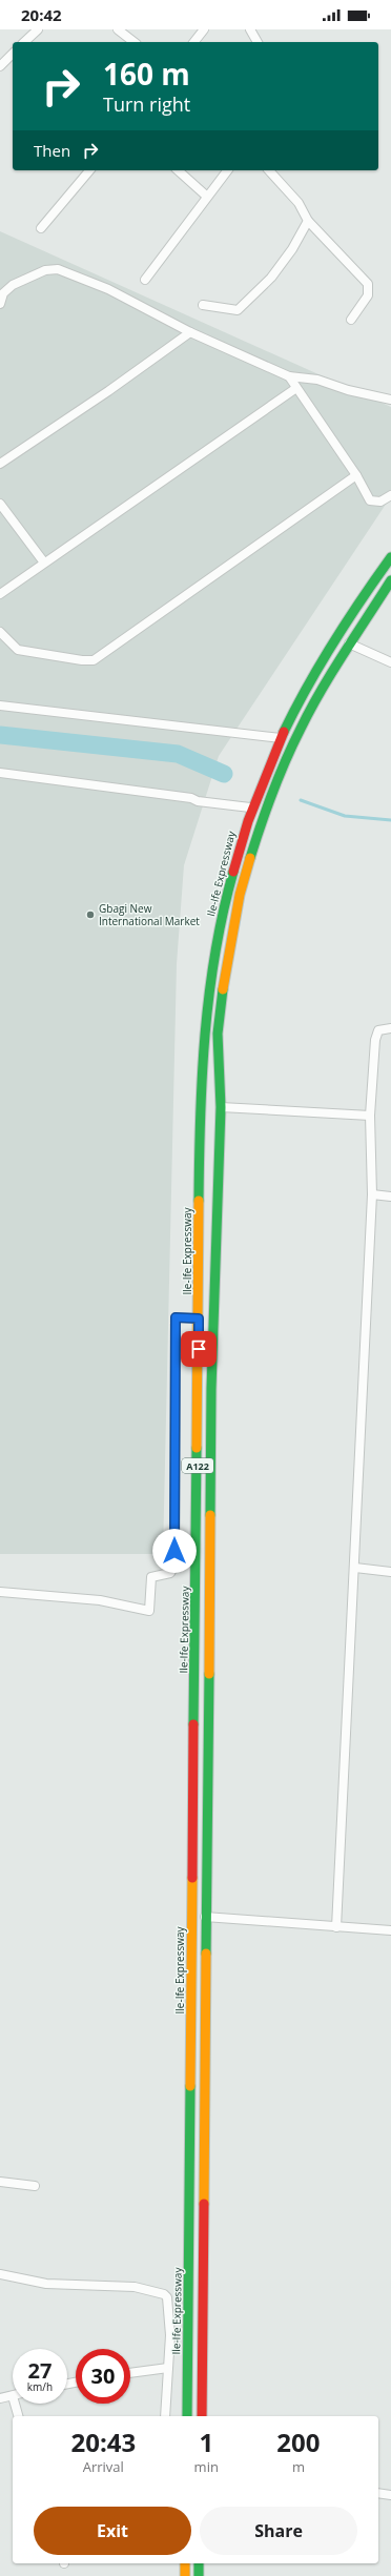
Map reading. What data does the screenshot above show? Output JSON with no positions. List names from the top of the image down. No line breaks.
{"streets":{"highway":["Ile-Ife Expressway","A122"]},"places":["Gbagi New International Market"],"page":{"status":"20:42","turn":["160 m","Turn right"],"then":"Then","speed":"27 km/h","limit":"30","eta":["20:43","Arrival","1","min","200","m"],"buttons":["Exit","Share"]}}
